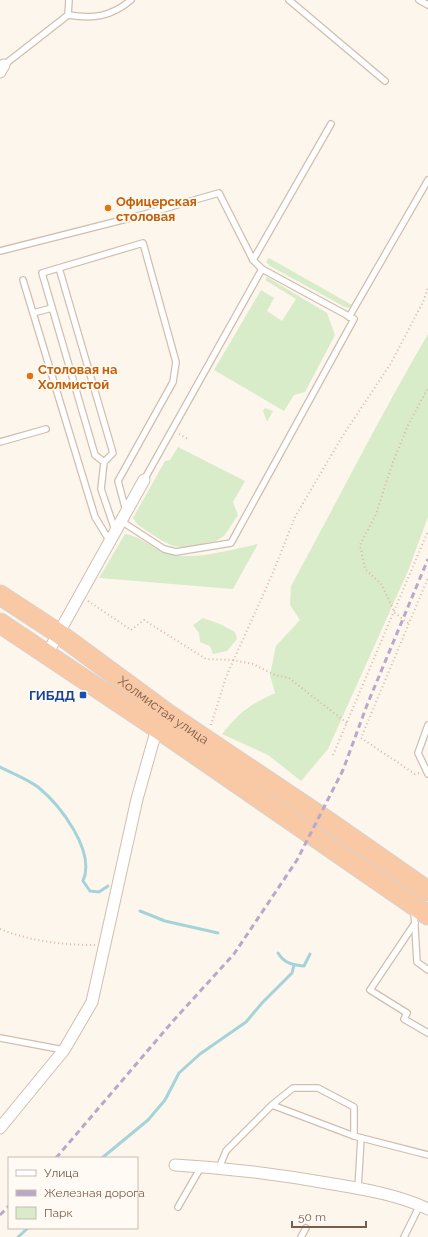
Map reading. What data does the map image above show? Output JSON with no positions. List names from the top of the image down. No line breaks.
{"streets":{"highway":["Холмистая улица"]},"places":{"other":["Офицерская столовая","Столовая на Холмистой"],"transit":["ГИБДД"]},"legend":["Улица","Железная дорога","Парк"],"scale_bar":"50 m"}
